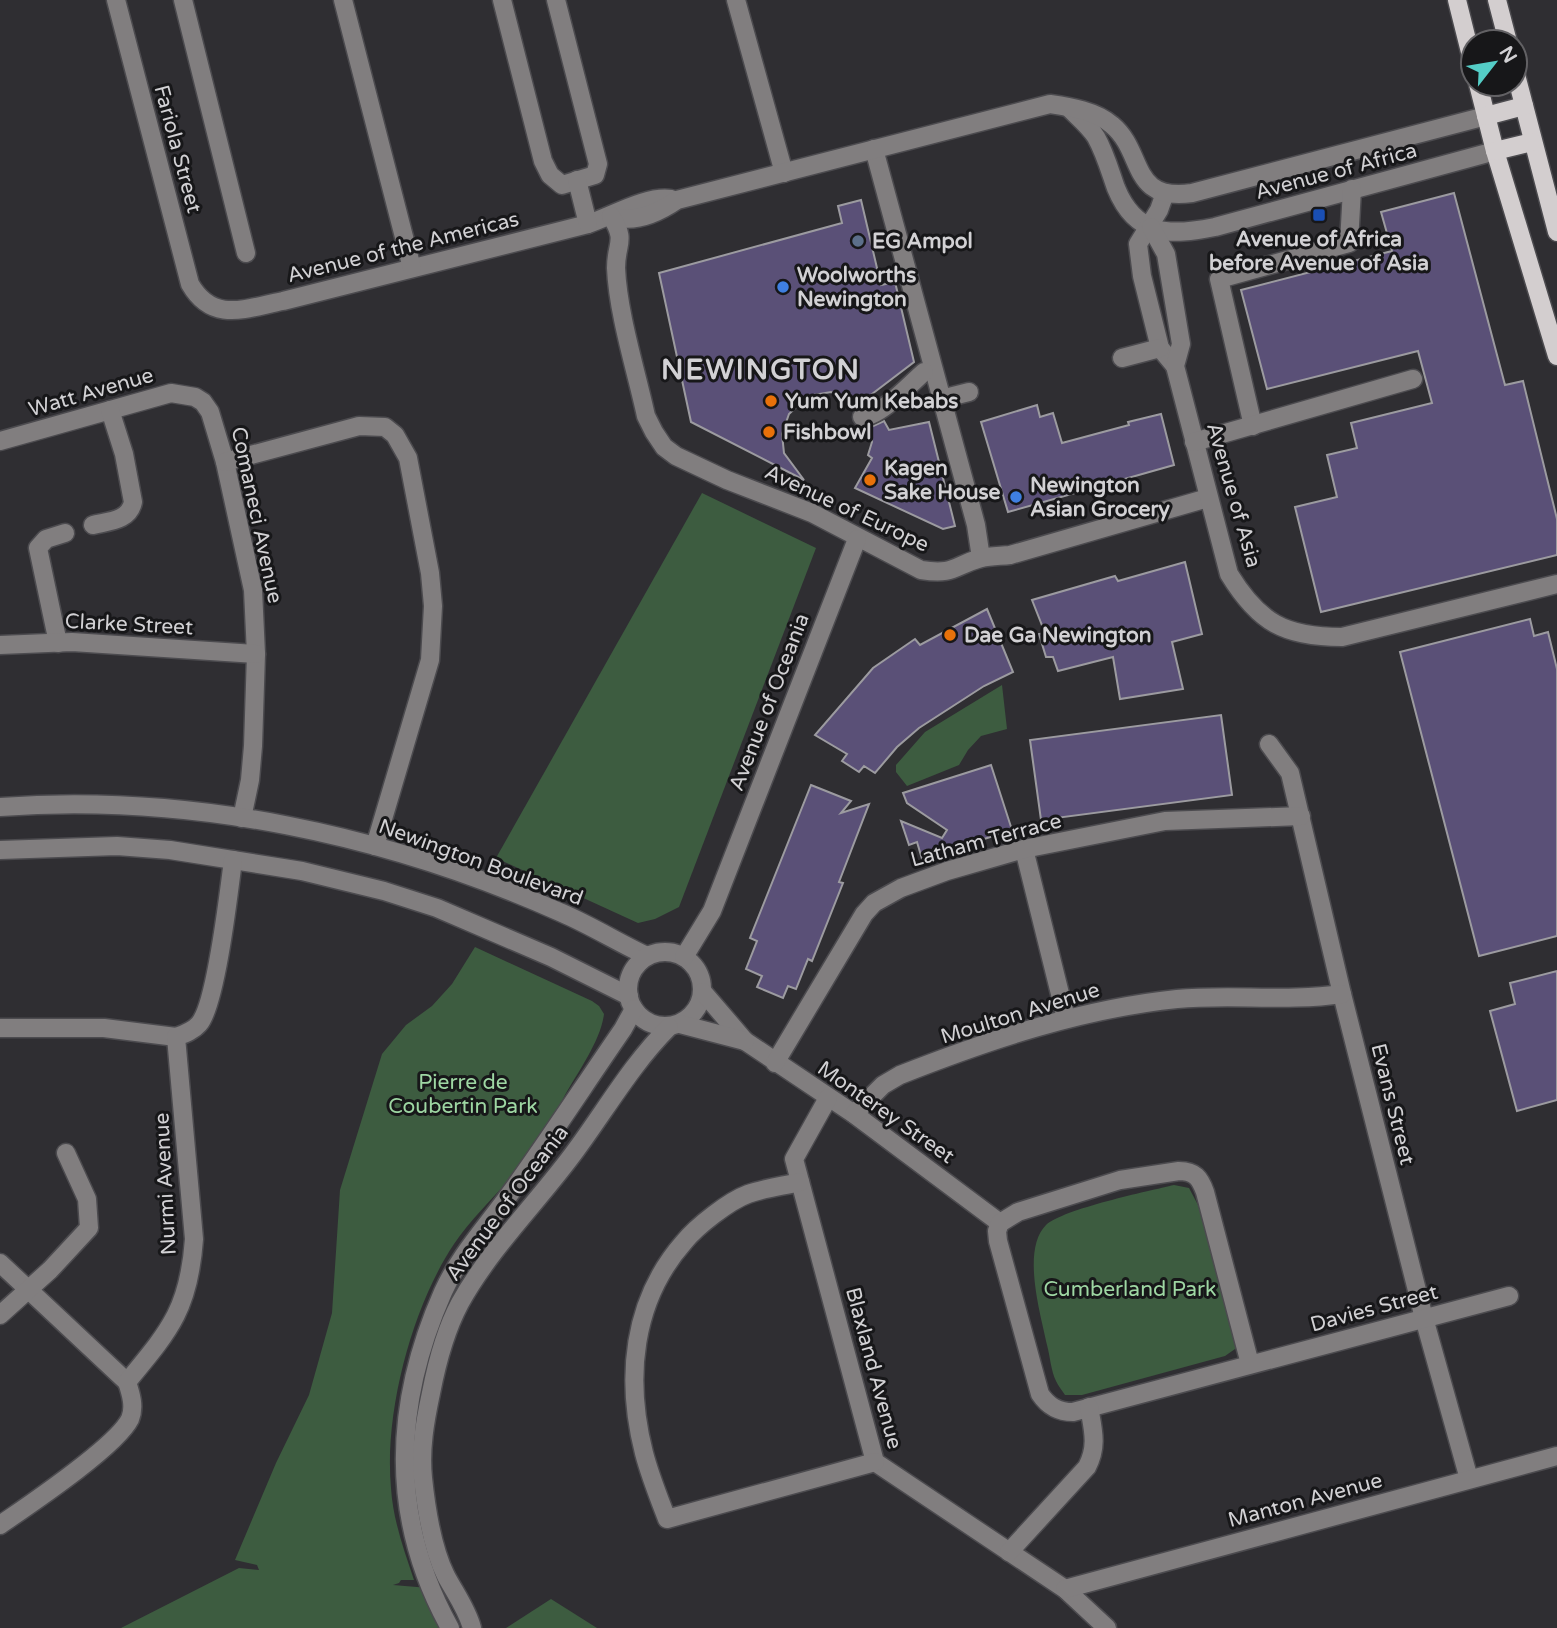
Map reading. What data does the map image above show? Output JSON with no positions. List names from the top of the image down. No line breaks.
{"streets":{"main road":["Avenue of Africa"],"street":["Fariola Street","Avenue of the Americas","Watt Avenue","Avenue of Asia","Avenue of Europe","Comaneci Avenue","Clarke Street","Avenue of Oceania","Latham Terrace","Newington Boulevard","Moulton Avenue","Evans Street","Monterey Street","Nurmi Avenue","Davies Street","Blaxland Avenue","Manton Avenue"]},"crossings":[["Fariola Street","Avenue of the Americas"],["Avenue of Africa","Avenue of the Americas"],["Avenue of Africa","Avenue of Asia"],["Avenue of the Americas","Avenue of Asia"],["Avenue of the Americas","Avenue of Europe"],["Watt Avenue","Comaneci Avenue"],["Avenue of Asia","Avenue of Europe"],["Avenue of Europe","Avenue of Oceania"],["Comaneci Avenue","Clarke Street"],["Comaneci Avenue","Newington Boulevard"],["Avenue of Oceania","Newington Boulevard"],["Avenue of Oceania","Monterey Street"],["Latham Terrace","Evans Street"],["Latham Terrace","Monterey Street"],["Newington Boulevard","Monterey Street"],["Moulton Avenue","Evans Street"],["Moulton Avenue","Monterey Street"],["Evans Street","Davies Street"],["Evans Street","Manton Avenue"],["Monterey Street","Davies Street"],["Monterey Street","Blaxland Avenue"],["Blaxland Avenue","Manton Avenue"]],"districts":["NEWINGTON"],"parks":["Pierre de Coubertin Park","Cumberland Park"],"places":{"transit":["Avenue of Africa before Avenue of Asia"],"other":["EG Ampol","Woolworths Newington","Yum Yum Kebabs","Fishbowl","Kagen Sake House","Newington Asian Grocery","Dae Ga Newington"]},"north":"top right"}
